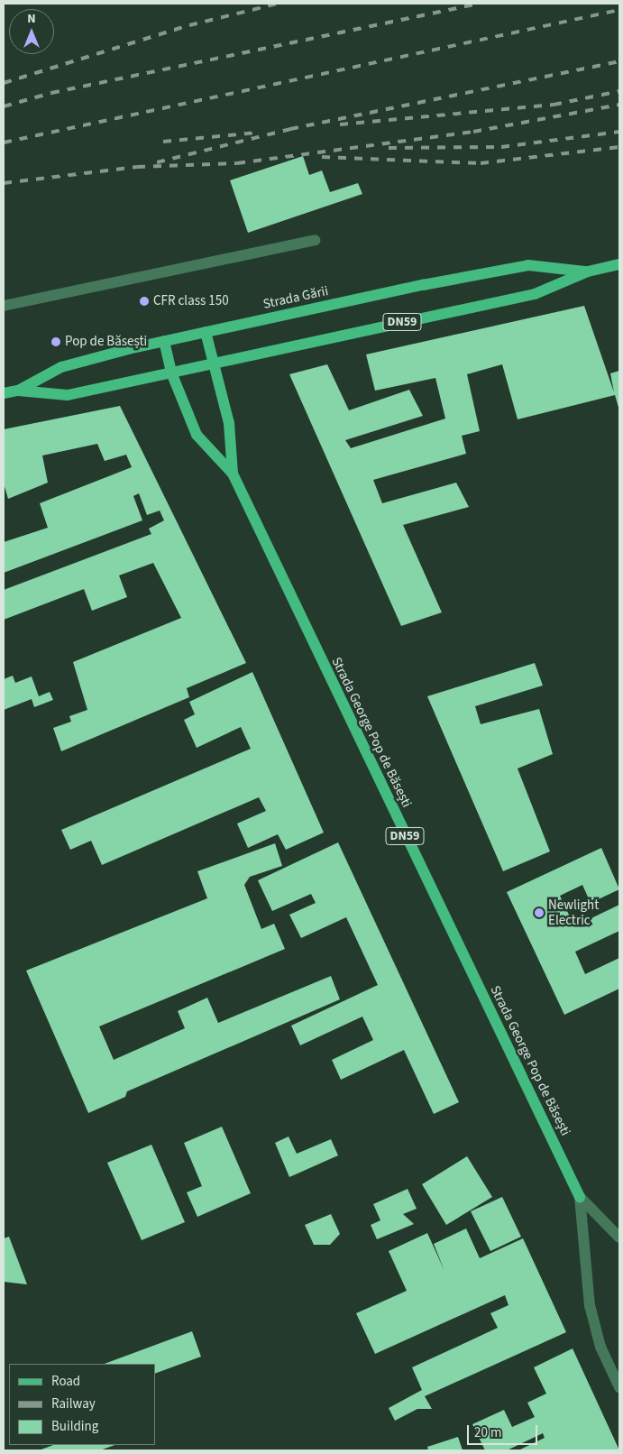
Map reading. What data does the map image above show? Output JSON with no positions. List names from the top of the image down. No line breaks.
{"streets":{"main road":["Strada Gării","DN59","Strada George Pop de Băsești"]},"crossings":[["Strada Gării","Strada George Pop de Băsești"]],"places":["CFR class 150","Pop de Băsești","Newlight Electric"],"legend":["Road","Railway","Building"],"scale_bar":"20 m","north":"top"}
